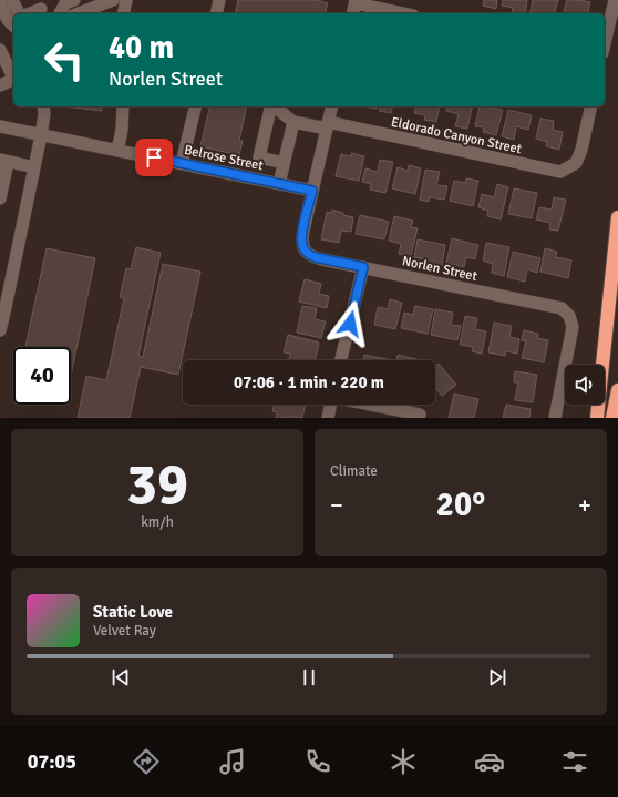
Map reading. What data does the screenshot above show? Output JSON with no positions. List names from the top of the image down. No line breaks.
{"streets":{"street":["Eldorado Canyon Street","Belrose Street","Norlen Street"]},"crossings":[["Belrose Street","Norlen Street"]],"page":{"turn":["40 m","Norlen Street"],"limit":"40","trip":"07:06 · 1 min · 220 m","tile":[["39","km/h"],"Climate"],"heat":["−","20°","+"],"song":["Static Love","Velvet Ray"],"tabs":"07:05"}}
